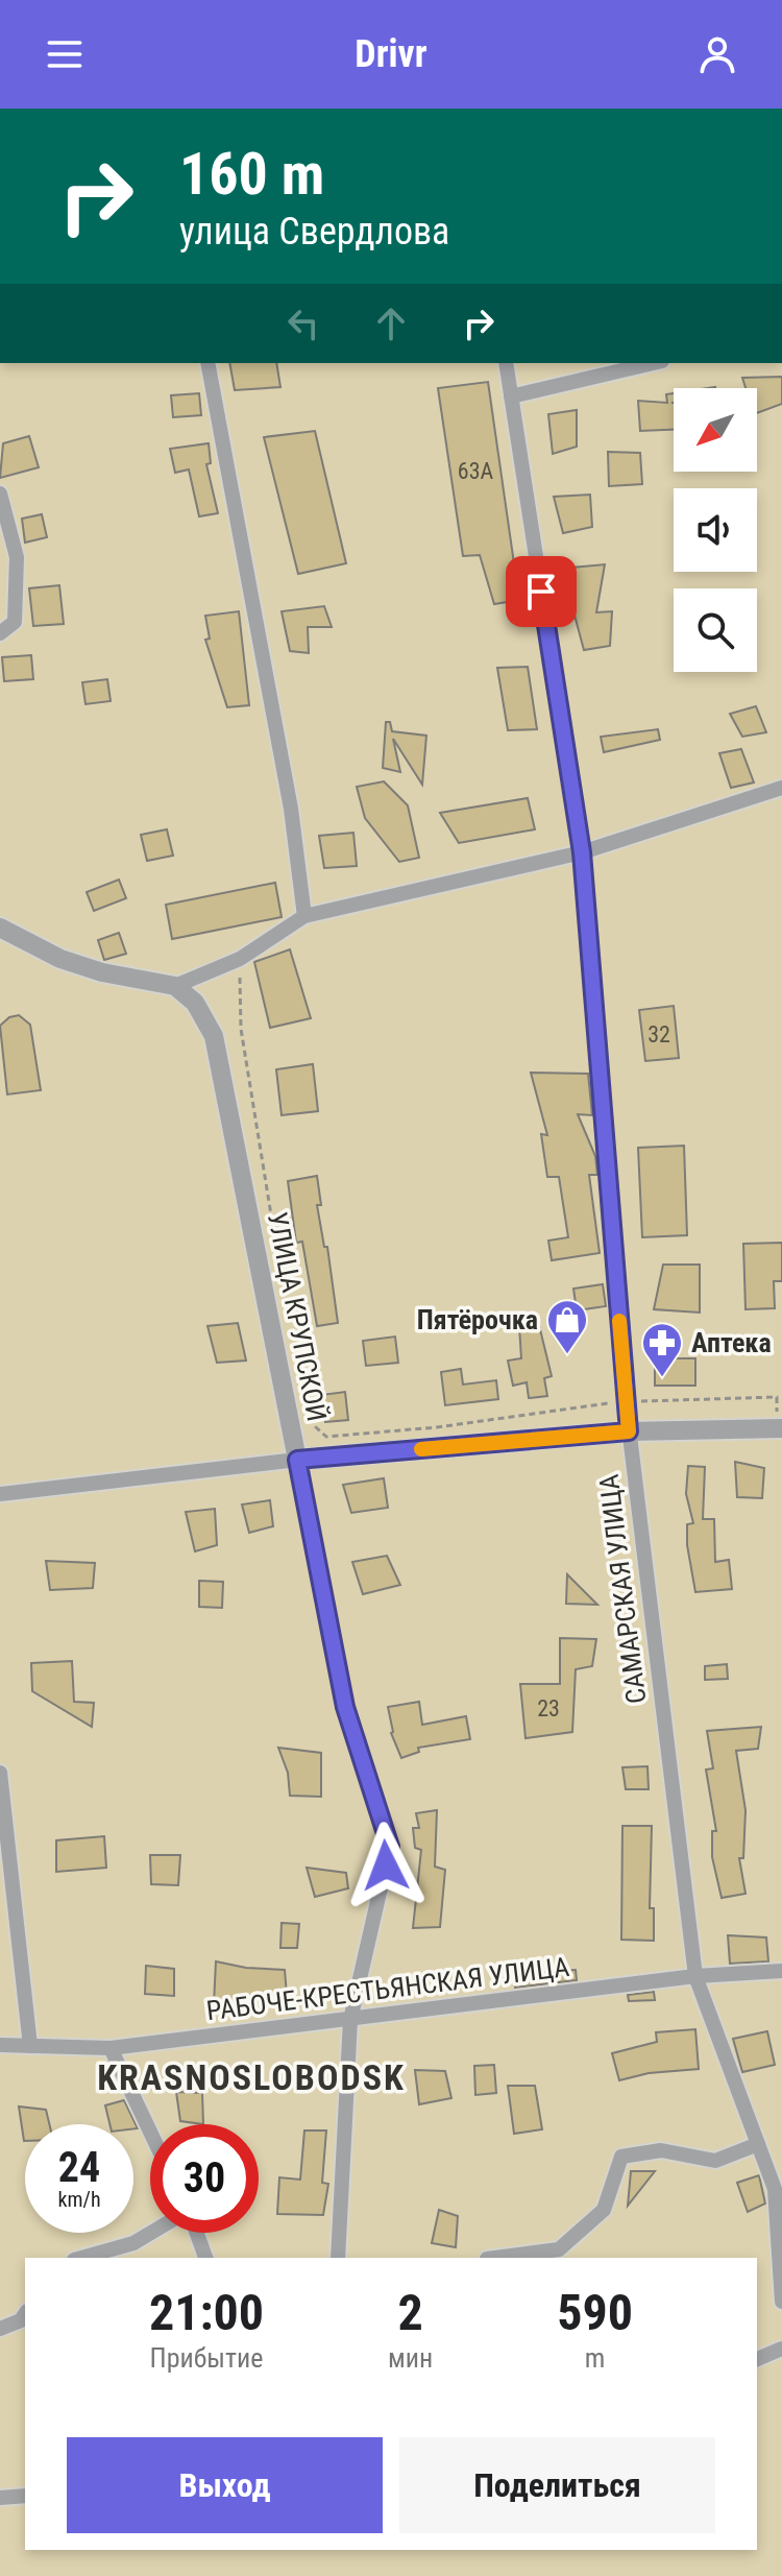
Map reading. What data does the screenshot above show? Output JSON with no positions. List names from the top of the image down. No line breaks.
{"streets":{"street":["УЛИЦА КРУПСКОЙ","САМАРСКАЯ УЛИЦА","РАБОЧЕ-КРЕСТЬЯНСКАЯ УЛИЦА"]},"crossings":[["УЛИЦА КРУПСКОЙ","РАБОЧЕ-КРЕСТЬЯНСКАЯ УЛИЦА"],["САМАРСКАЯ УЛИЦА","РАБОЧЕ-КРЕСТЬЯНСКАЯ УЛИЦА"]],"districts":["KRASNOSLOBODSK"],"places":{"shop":["Пятёрочка"],"pharmacy":["Аптека"]},"house_numbers":["63А","32","23"],"north":"bottom left","page":{"header":"Drivr","turn":["160 m","улица Свердлова"],"speed":"24 km/h","limit":"30","eta":["21:00","Прибытие","2","мин","590","m"],"buttons":["Выход","Поделиться"]}}
